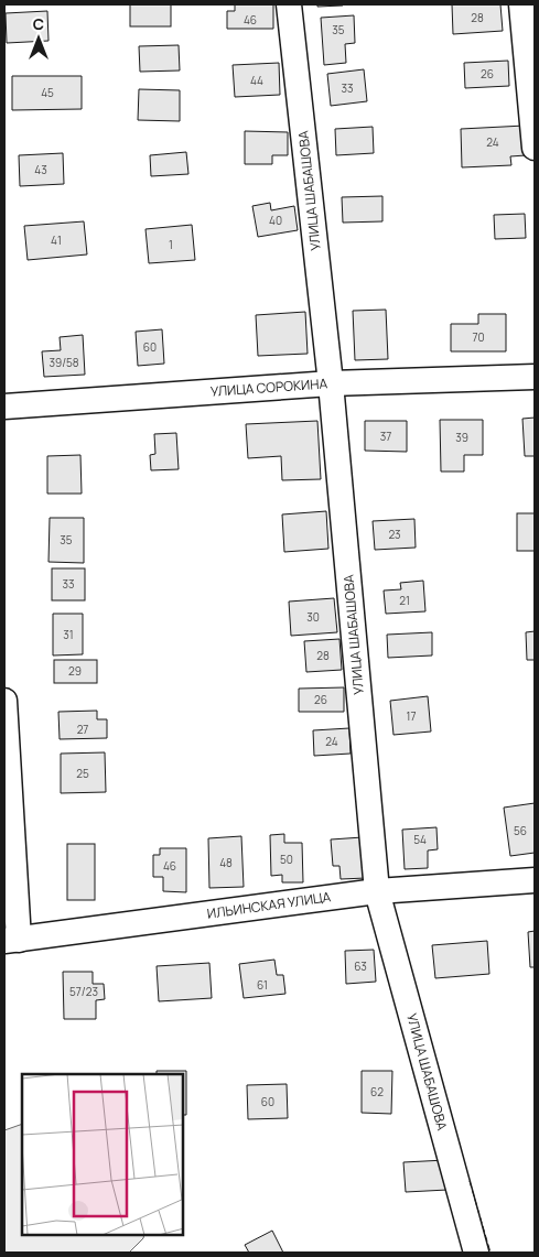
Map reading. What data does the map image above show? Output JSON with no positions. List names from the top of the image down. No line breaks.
{"streets":{"street":["УЛИЦА ШАБАШОВА","УЛИЦА СОРОКИНА","ИЛЬИНСКАЯ УЛИЦА"]},"crossings":[["УЛИЦА ШАБАШОВА","УЛИЦА СОРОКИНА"],["УЛИЦА ШАБАШОВА","ИЛЬИНСКАЯ УЛИЦА"]],"house_numbers":["28","46","35","26","44","33","45","24","43","40","41","1","70","60","39/58","37","39","23","35","33","21","30","31","28","29","26","17","27","24","25","56","54","50","48","46","63","61","57/23","62","60"],"north":"top"}
